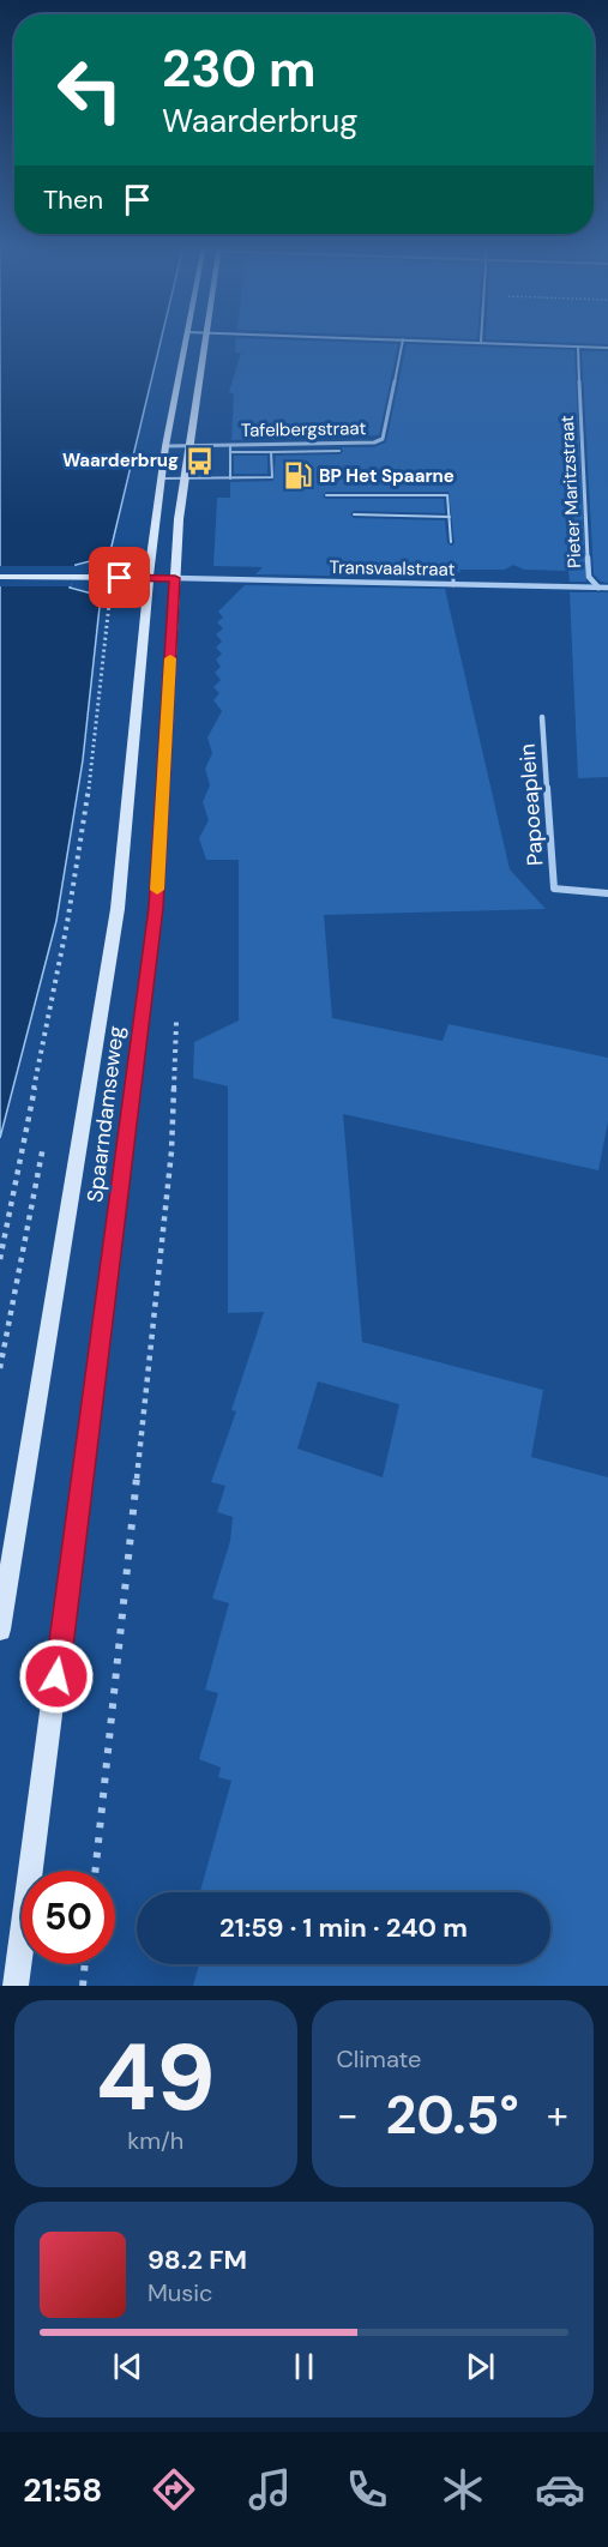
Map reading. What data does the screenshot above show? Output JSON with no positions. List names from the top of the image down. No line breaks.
{"streets":{"main road":["Spaarndamseweg"],"street":["Tafelbergstraat","Pieter Maritzstraat","Transvaalstraat","Papoeaplein"]},"crossings":[["Tafelbergstraat","Spaarndamseweg"],["Pieter Maritzstraat","Transvaalstraat"],["Transvaalstraat","Spaarndamseweg"]],"places":{"bus stop":["Waarderbrug"],"fuel station":["BP Het Spaarne"]},"page":{"turn":["230 m","Waarderbrug"],"then":"Then","limit":"50","trip":"21:59 · 1 min · 240 m","tile":[["49","km/h"],"Climate"],"heat":["−","20.5°","+"],"song":["98.2 FM","Music"],"tabs":"21:58"}}
